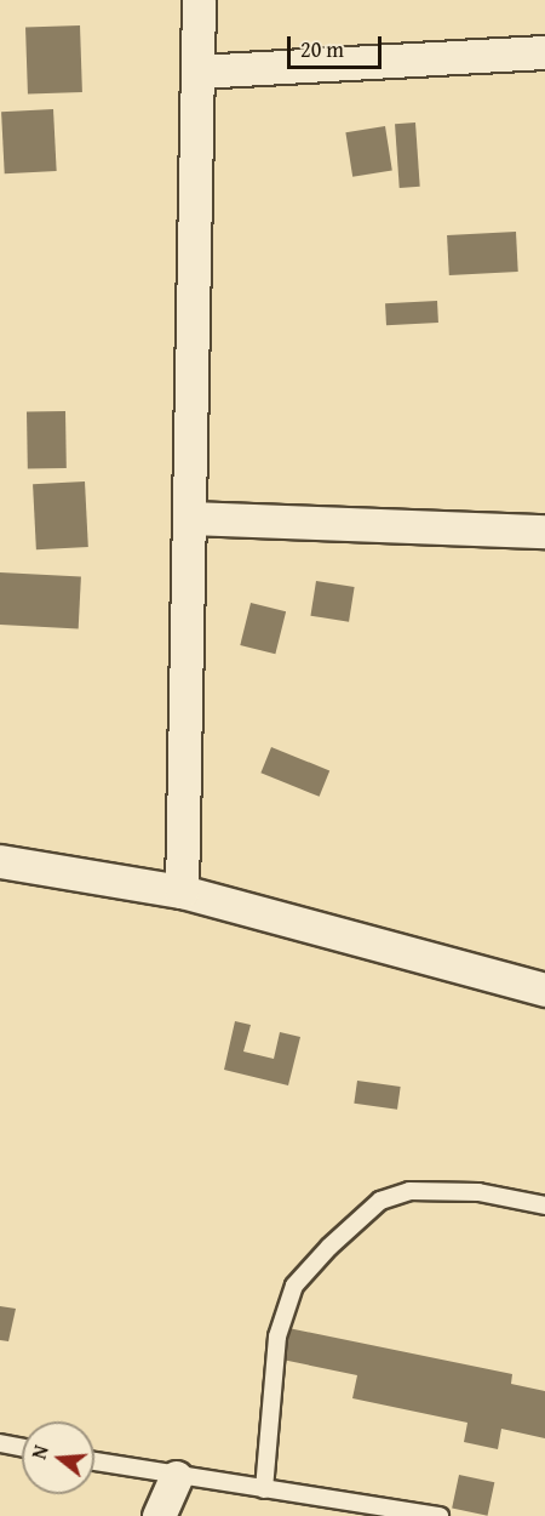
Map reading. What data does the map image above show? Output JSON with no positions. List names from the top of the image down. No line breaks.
{"scale_bar":"20 m","north":"left"}
